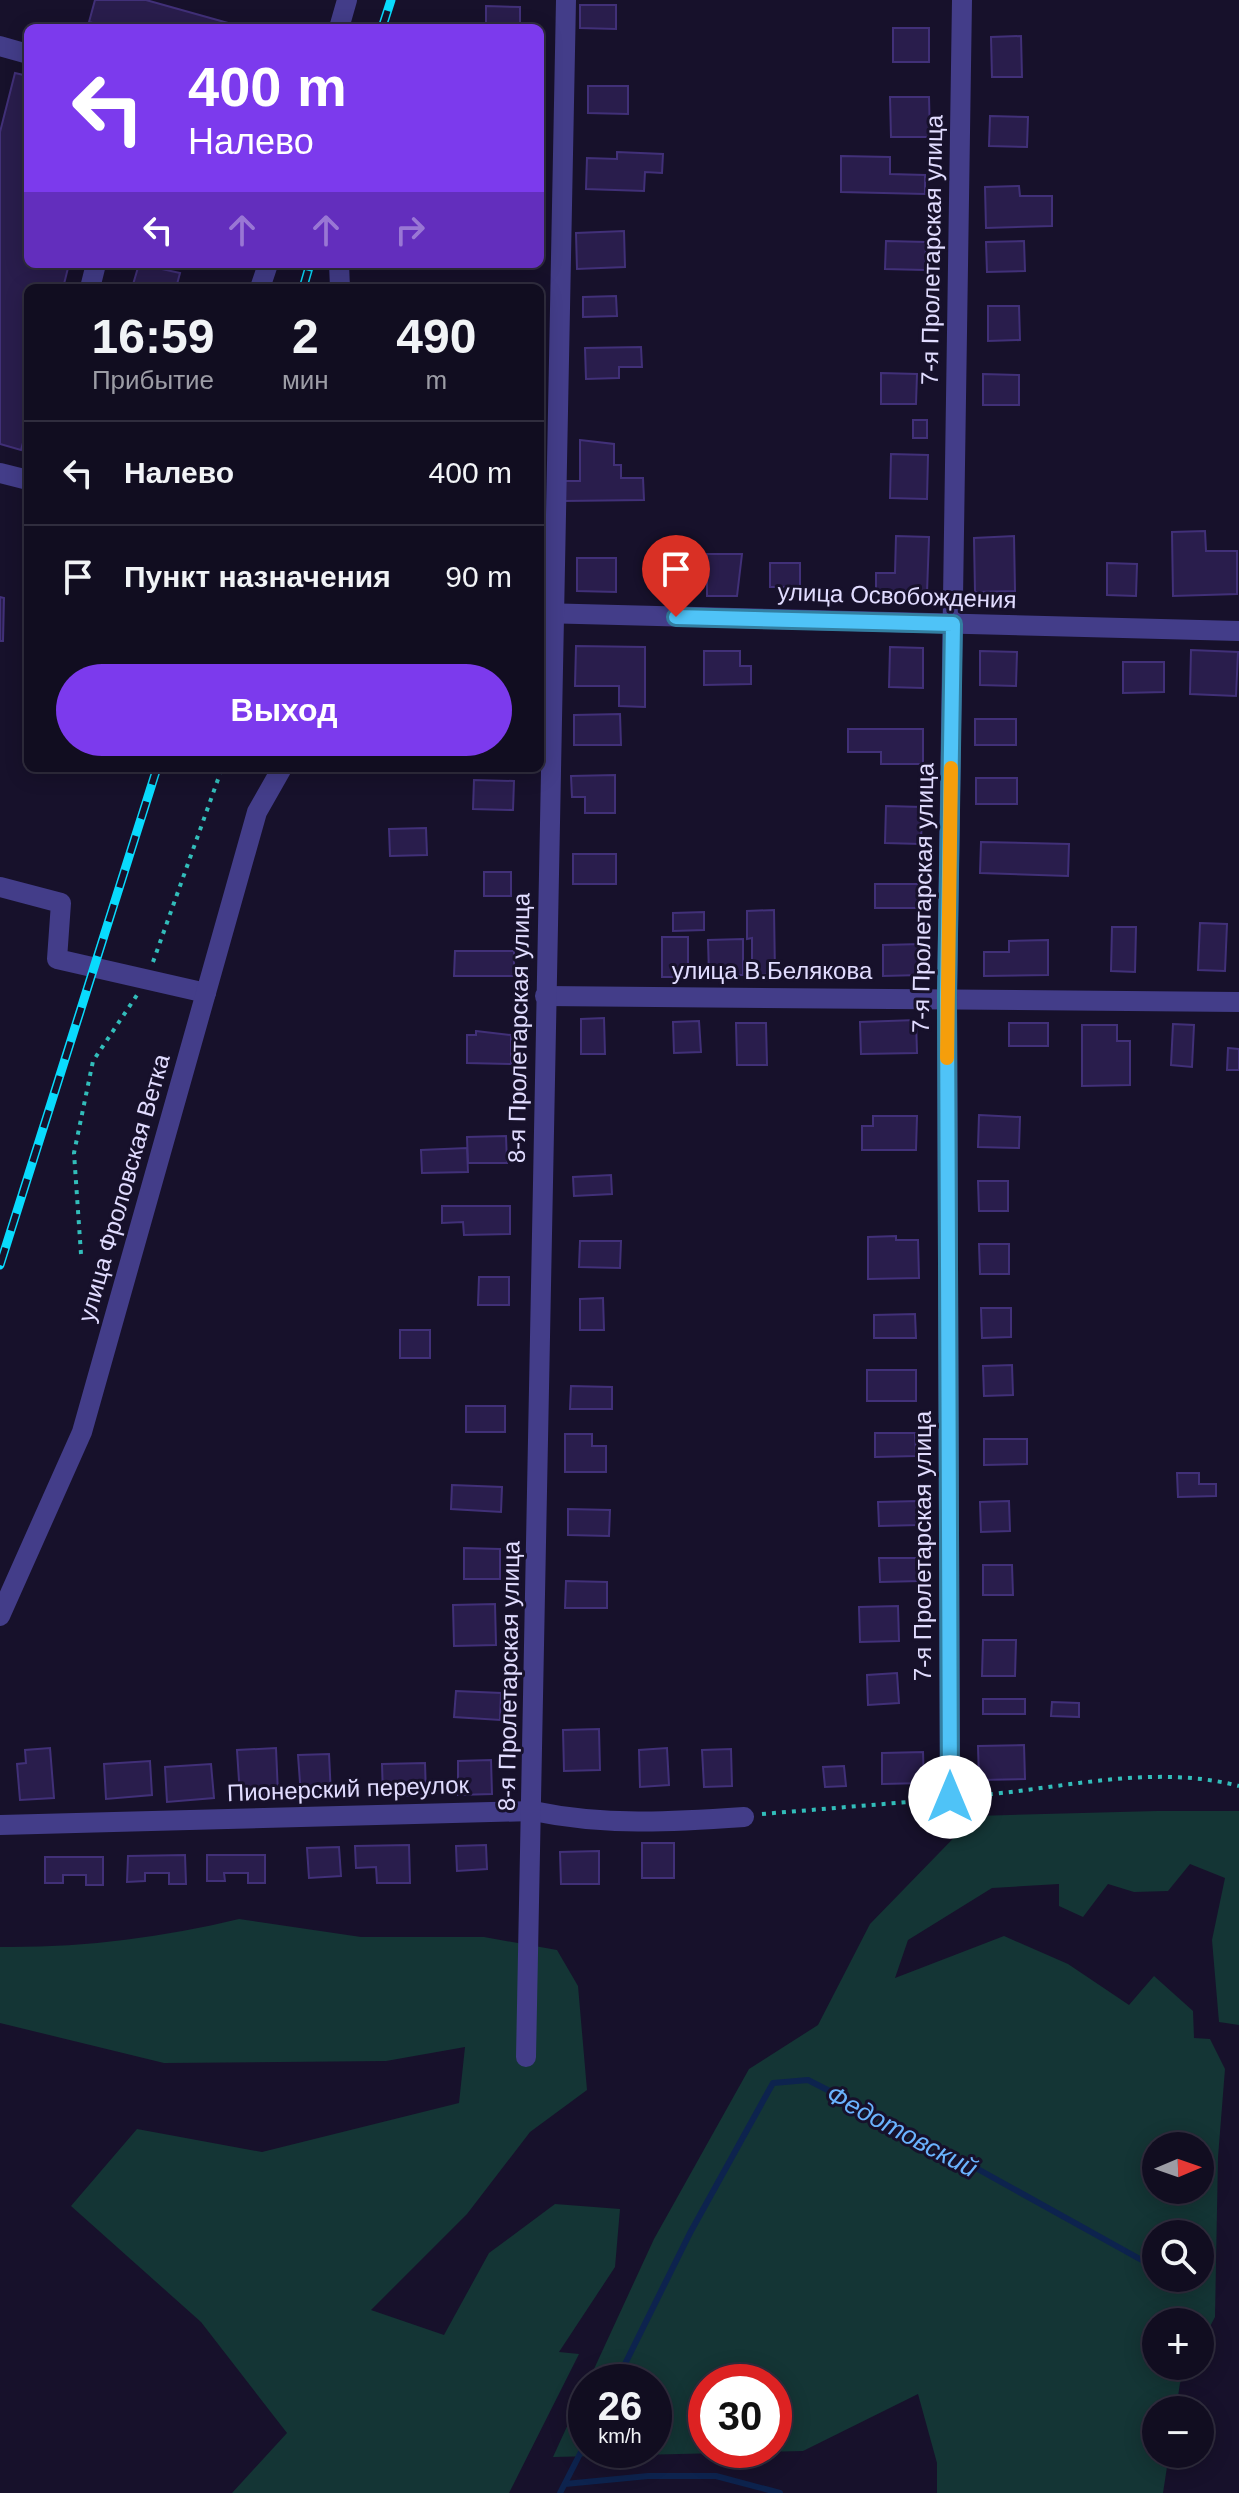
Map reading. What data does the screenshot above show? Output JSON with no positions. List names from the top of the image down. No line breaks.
{"streets":{"street":["7-я Пролетарская улица","улица Освобождения","улица В.Белякова","8-я Пролетарская улица","улица Фроловская Ветка","Пионерский переулок"]},"crossings":[["7-я Пролетарская улица","улица Освобождения"],["7-я Пролетарская улица","улица В.Белякова"],["улица Освобождения","8-я Пролетарская улица"],["улица В.Белякова","8-я Пролетарская улица"],["8-я Пролетарская улица","Пионерский переулок"]],"water":["Федотовский"],"north":"right","page":{"turn":["400 m","Налево"],"eta":["16:59","Прибытие","2","мин","490","m"],"list":[{"name":"Налево","value":"400 m"},{"name":"Пункт назначения","value":"90 m"}],"buttons":"Выход","map_buttons":["+","−"],"speed":"26 km/h","limit":"30"}}
